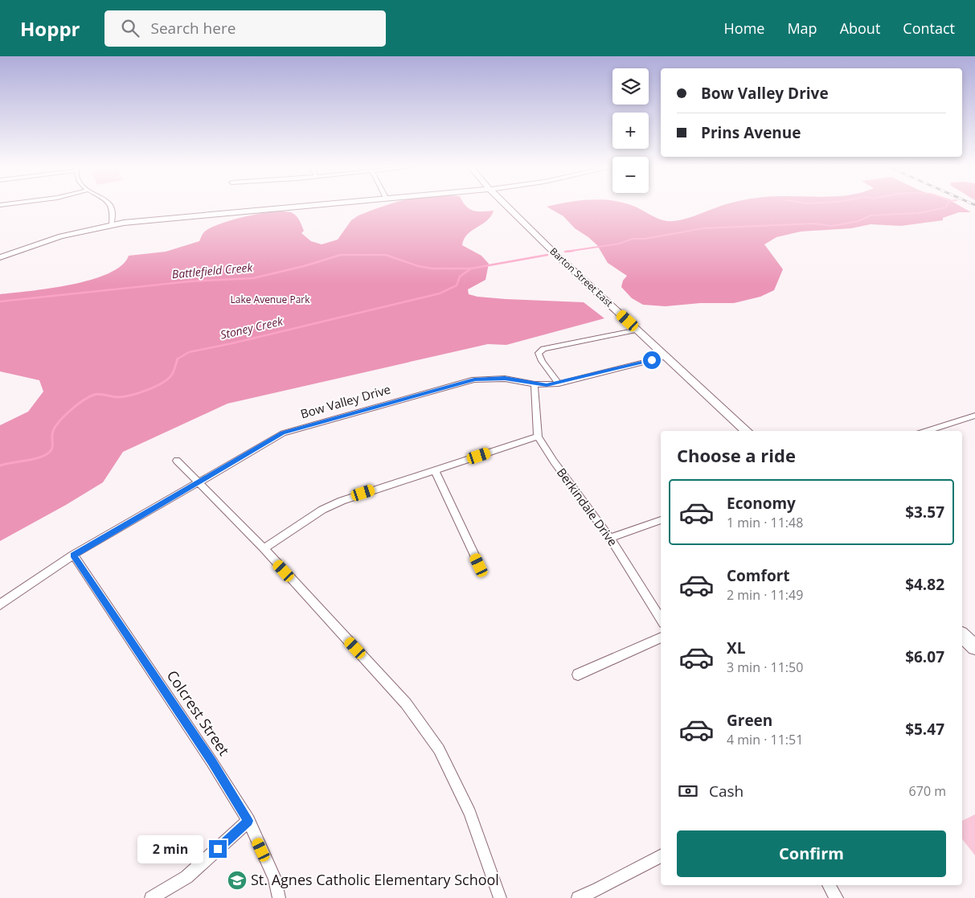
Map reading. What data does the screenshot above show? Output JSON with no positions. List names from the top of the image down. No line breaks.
{"streets":{"street":["Barton Street East","Bow Valley Drive","Berkindale Drive","Colcrest Street"]},"crossings":[["Barton Street East","Bow Valley Drive"],["Bow Valley Drive","Berkindale Drive"],["Bow Valley Drive","Colcrest Street"]],"water":["Battlefield Creek","Stoney Creek"],"parks":["Lake Avenue Park"],"places":{"school or university":["St. Agnes Catholic Elementary School"]},"page":{"header":"Hoppr","search":"Search here","nav":["Home","Map","About","Contact"],"map_buttons":["+","−"],"banner":["Bow Valley Drive","Prins Avenue"],"heading":"Choose a ride","list":[{"name":"Economy","note":"1 min · 11:48","value":"$3.57"},{"name":"Comfort","note":"2 min · 11:49","value":"$4.82"},{"name":"XL","note":"3 min · 11:50","value":"$6.07"},{"name":"Green","note":"4 min · 11:51","value":"$5.47"}],"pay":["Cash","670 m"],"buttons":"Confirm","bubble":"2 min"}}
